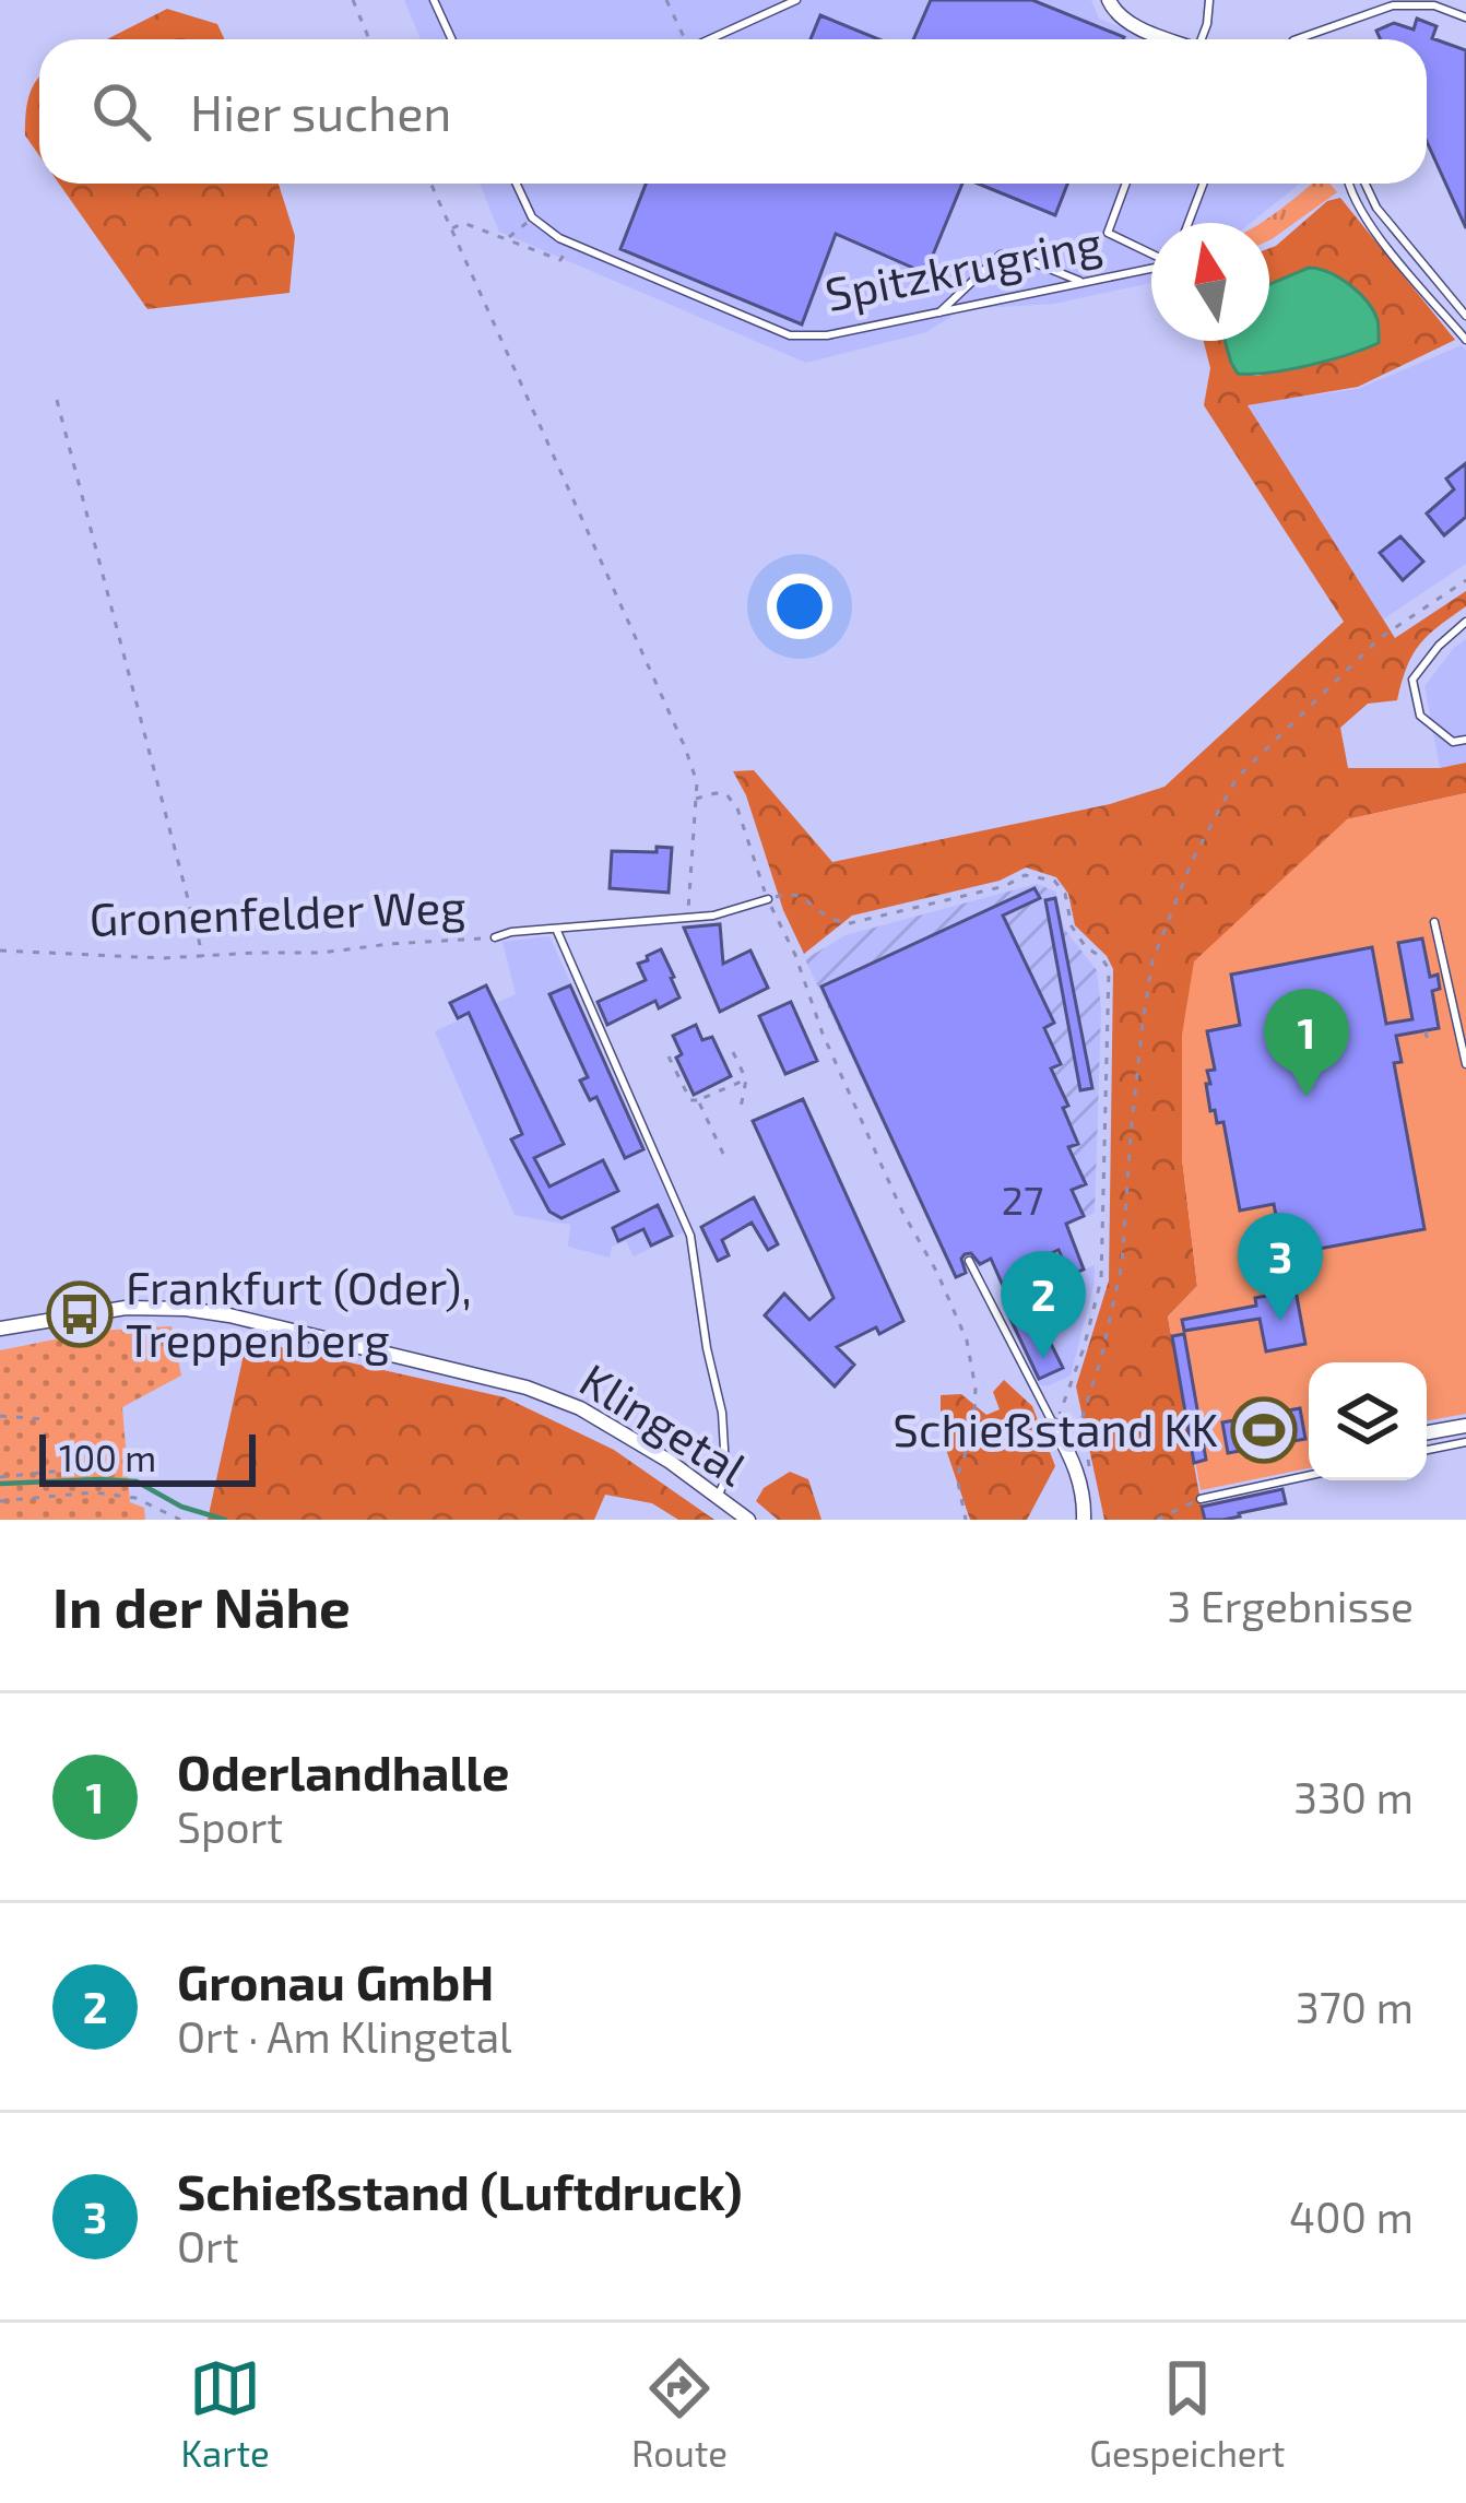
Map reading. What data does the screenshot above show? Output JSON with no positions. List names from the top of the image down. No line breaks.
{"streets":{"street":["Klingetal"],"lane":["Spitzkrugring","Gronenfelder Weg"]},"places":{"bus stop":["Frankfurt (Oder), Treppenberg"],"sports":["Schießstand KK"]},"house_numbers":["27"],"scale_bar":"100 m","north":"top","page":{"search":"Hier suchen","pins":["1","3","2"],"scale":"100 m","heading":["In der Nähe","3 Ergebnisse"],"list":[{"mark":"1","name":"Oderlandhalle","note":"Sport","value":"330 m"},{"mark":"2","name":"Gronau GmbH","note":"Ort · Am Klingetal","value":"370 m"},{"mark":"3","name":"Schießstand (Luftdruck)","note":"Ort","value":"400 m"}],"nav":["Karte","Route","Gespeichert"]}}
